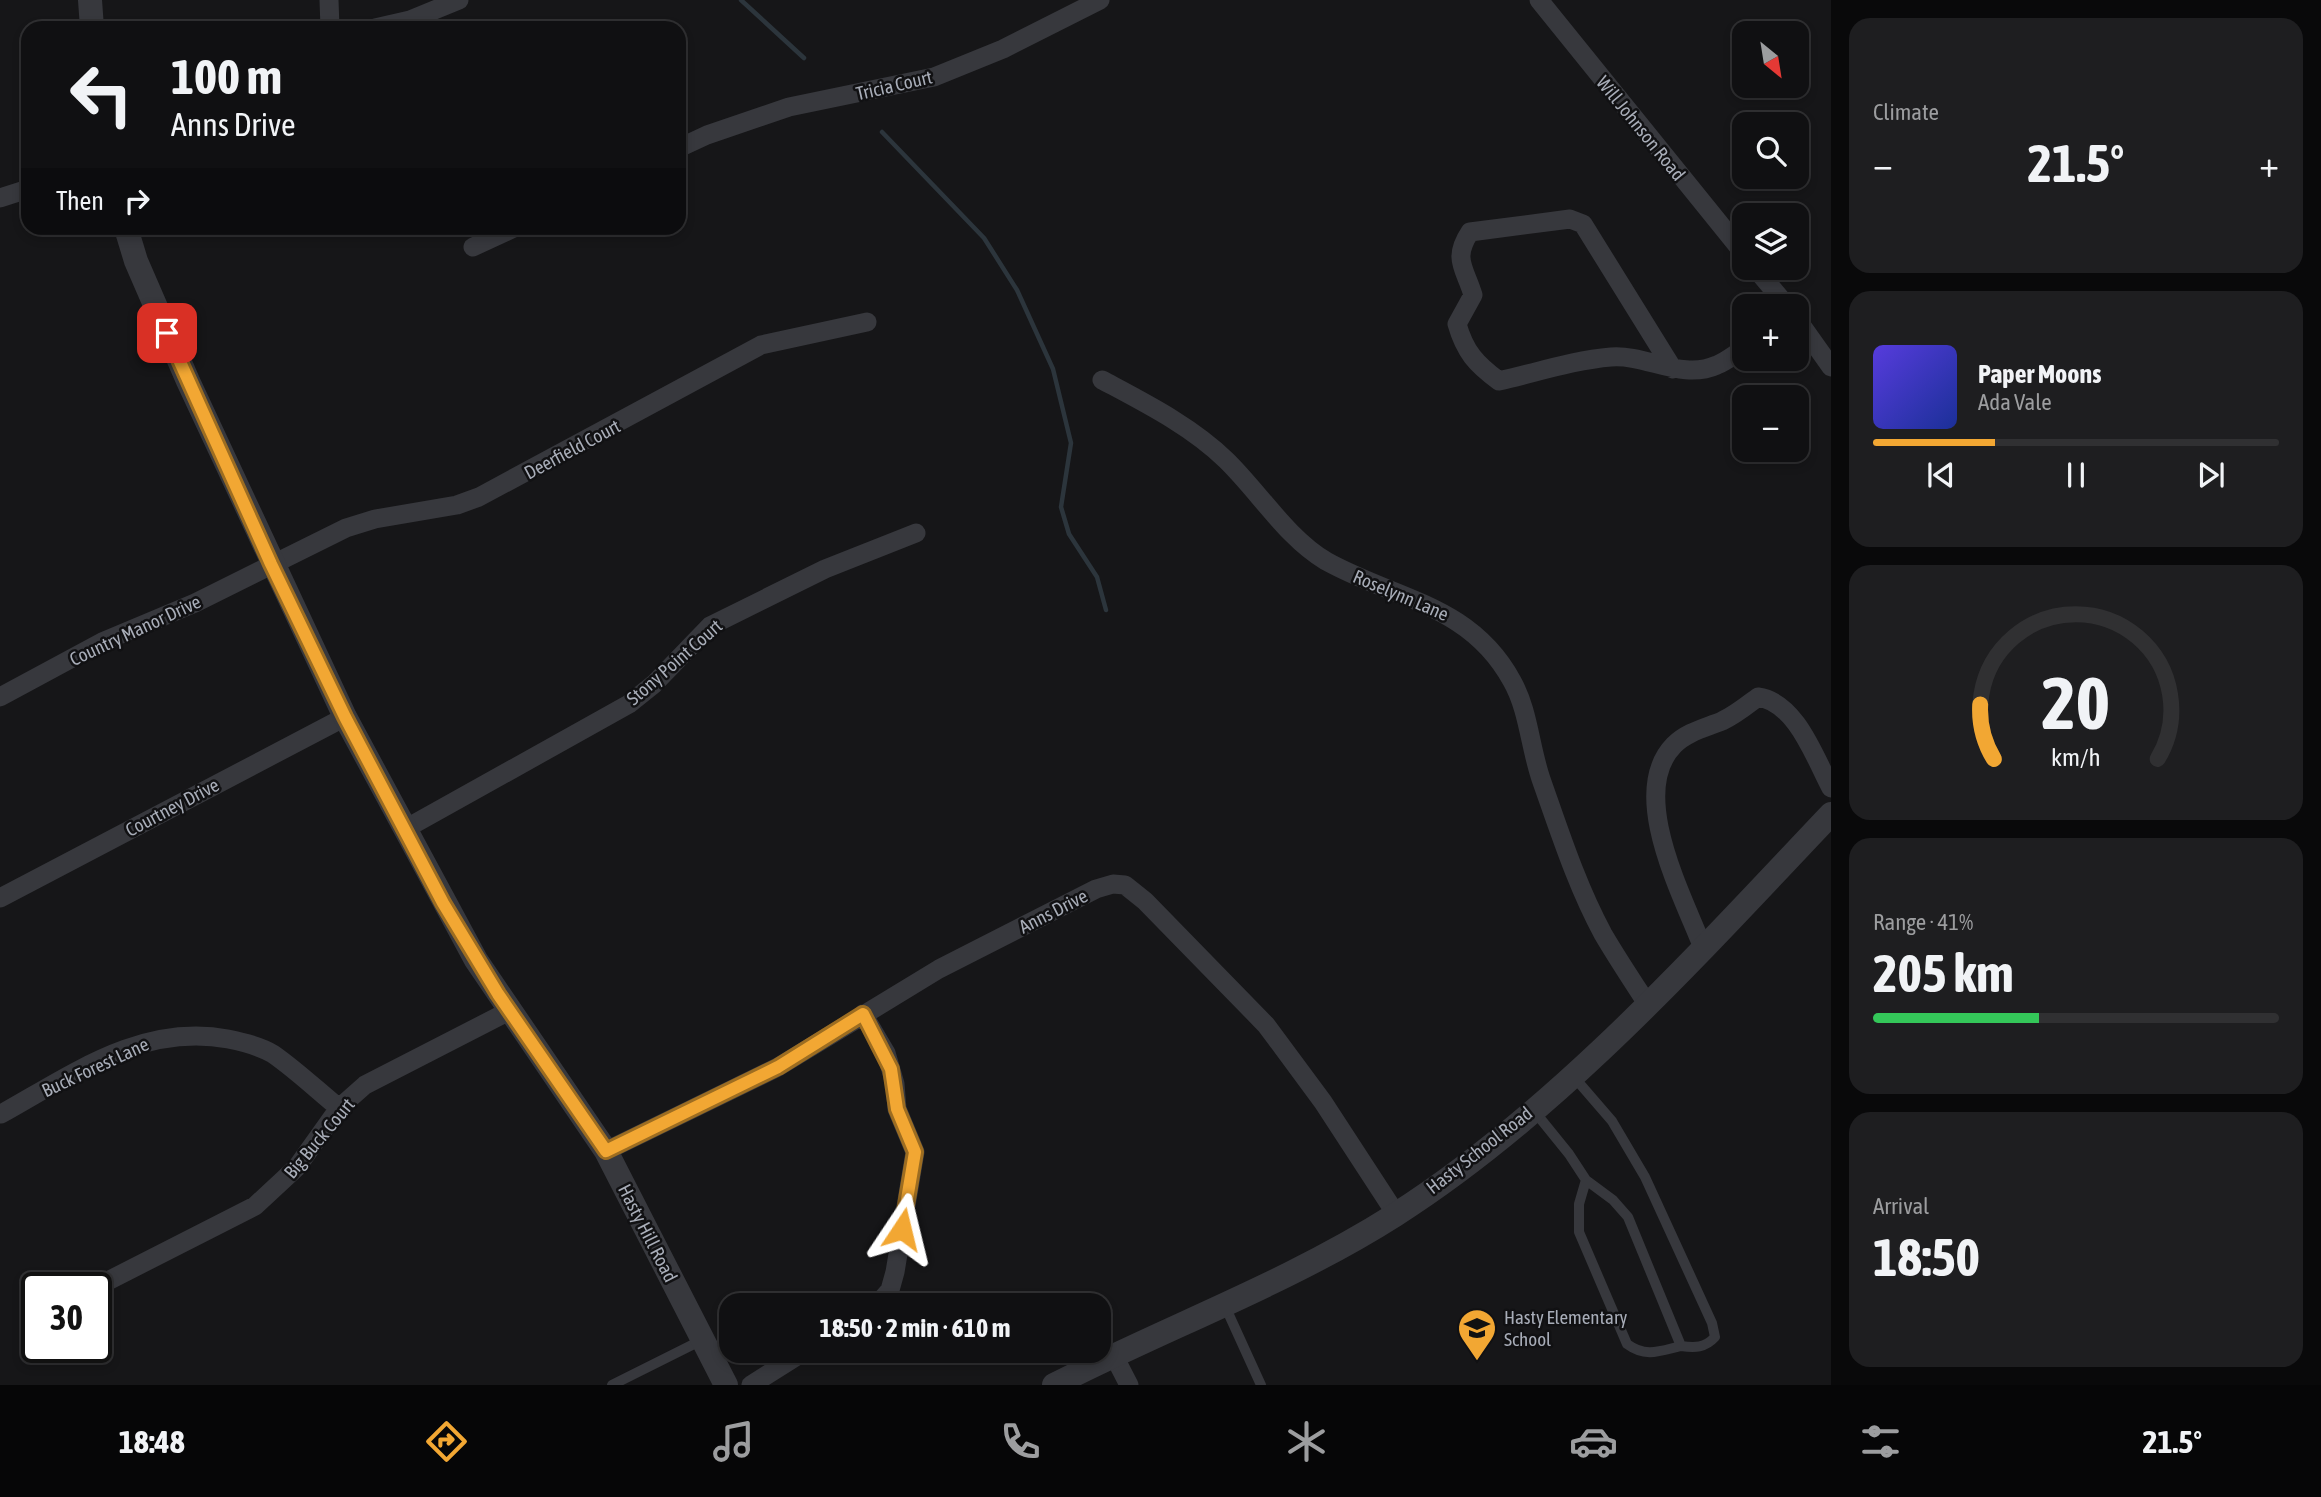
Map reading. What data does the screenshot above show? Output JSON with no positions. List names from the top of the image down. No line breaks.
{"streets":{"street":["Tricia Court","Will Johnson Road","Deerfield Court","Roselynn Lane","Country Manor Drive","Stony Point Court","Courtney Drive","Anns Drive","Buck Forest Lane","Big Buck Court","Hasty School Road","Hasty Hill Road"]},"crossings":[["Deerfield Court","Country Manor Drive"],["Deerfield Court","Hasty Hill Road"],["Roselynn Lane","Hasty School Road"],["Country Manor Drive","Hasty Hill Road"],["Stony Point Court","Hasty Hill Road"],["Courtney Drive","Hasty Hill Road"],["Anns Drive","Hasty School Road"],["Anns Drive","Hasty Hill Road"],["Buck Forest Lane","Big Buck Court"],["Big Buck Court","Hasty Hill Road"]],"places":{"school or university":["Hasty Elementary School"]},"north":"bottom right","page":{"tile":["Climate",["Range · 41%","205 km"],["Arrival","18:50"]],"map_buttons":["+","−"],"turn":["100 m","Anns Drive"],"heat":["−","21.5°","+"],"then":"Then","song":["Paper Moons","Ada Vale"],"limit":"30","trip":"18:50 · 2 min · 610 m","tabs":["18:48","21.5°"],"gauge":["20","km/h"]}}
